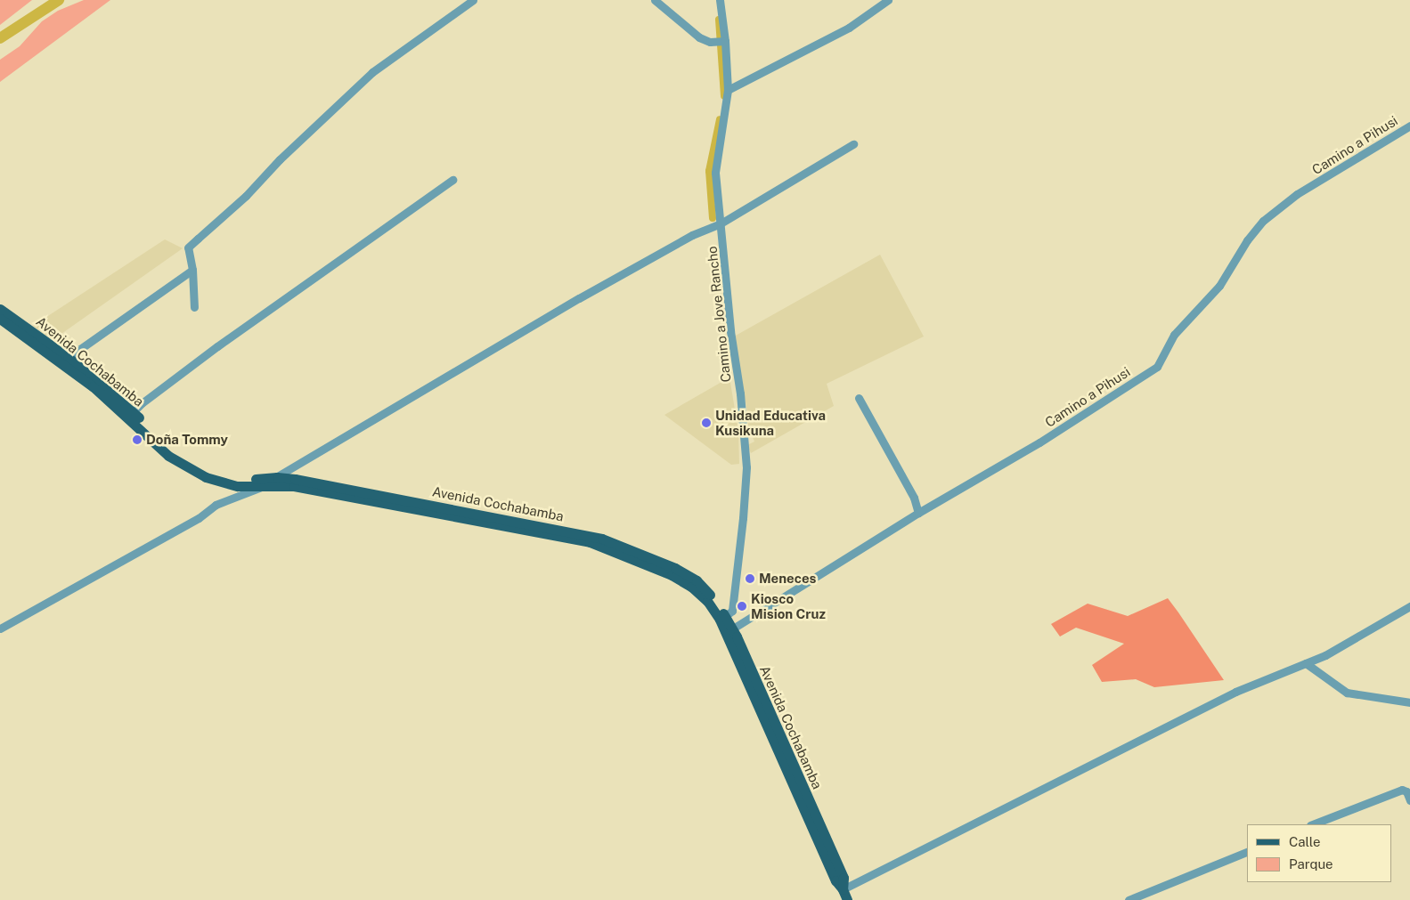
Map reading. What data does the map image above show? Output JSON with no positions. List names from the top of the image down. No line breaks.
{"streets":{"main road":["Avenida Cochabamba"],"street":["Camino a Pihusi","Camino a Jove Rancho"]},"crossings":[["Camino a Pihusi","Avenida Cochabamba"],["Camino a Jove Rancho","Avenida Cochabamba"]],"places":["Unidad Educativa Kusikuna","Doña Tommy","Meneces","Kiosco Mision Cruz"],"legend":["Calle","Parque"]}
